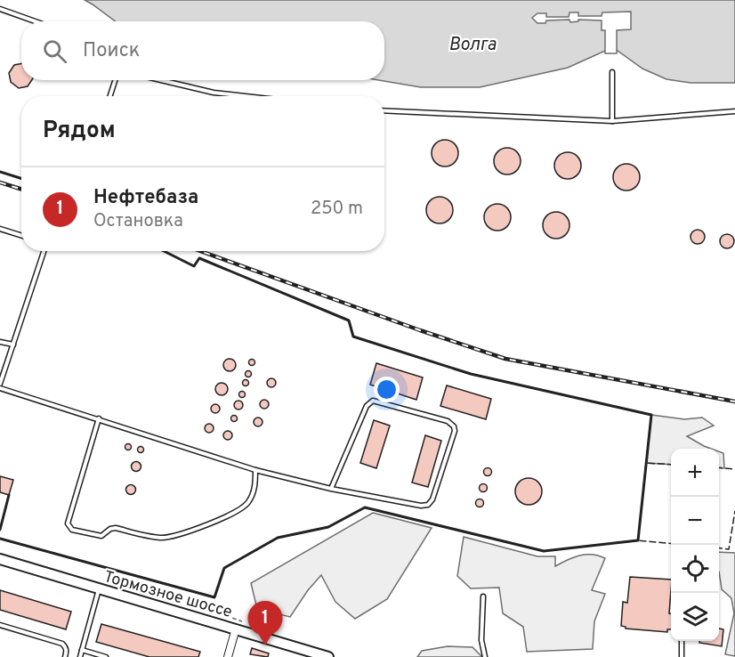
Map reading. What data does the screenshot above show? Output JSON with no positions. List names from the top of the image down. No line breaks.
{"streets":{"street":["Тормозное шоссе"]},"water":["Волга"],"page":{"search":"Поиск","heading":"Рядом","list":[{"mark":"1","name":"Нефтебаза","note":"Остановка","value":"250 m"}],"map_buttons":["+","−"],"pins":"1"}}
